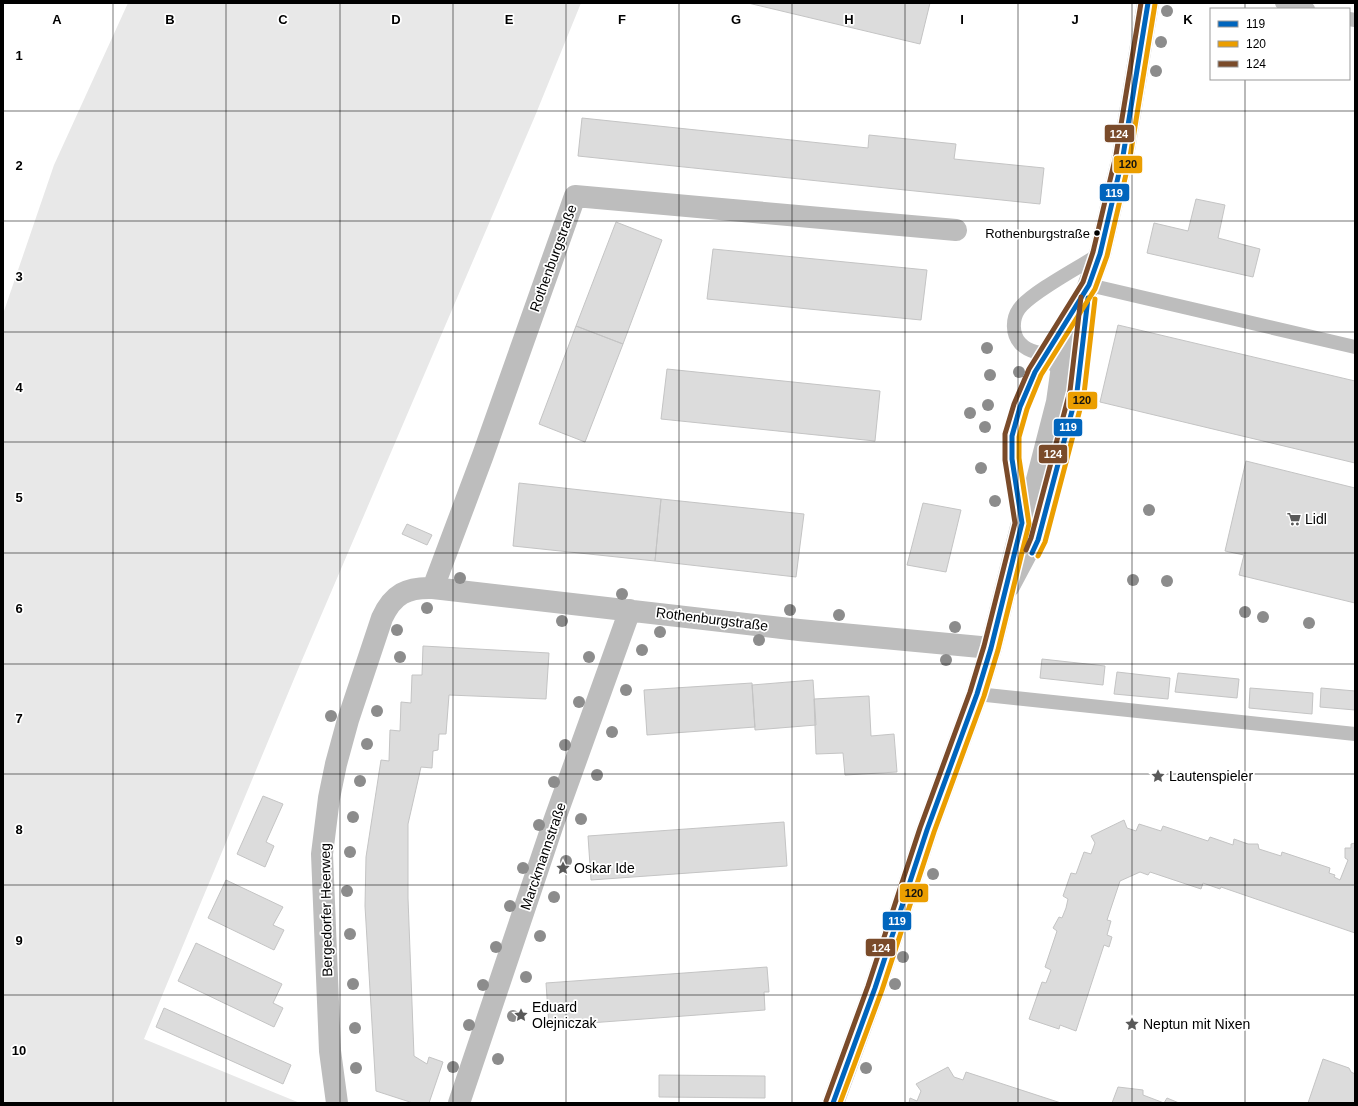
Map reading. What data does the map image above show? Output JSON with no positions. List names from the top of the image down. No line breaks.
{"streets":{"street":["Rothenburgstraße","Marckmannstraße","Bergedorfer Heerweg"]},"crossings":[["Rothenburgstraße","Marckmannstraße"],["Rothenburgstraße","Bergedorfer Heerweg"]],"places":{"other":["Rothenburgstraße"],"supermarket":["Lidl"],"place":["Lautenspieler","Oskar Ide","Eduard Olejniczak","Neptun mit Nixen"]},"lines":["transit line 119","transit line 124","transit line 120"],"legend":["119","120","124"],"grid":{"columns":["A","B","C","D","E","F","G","H","I","J","K"],"rows":["1","2","3","4","5","6","7","8","9","10"]}}
